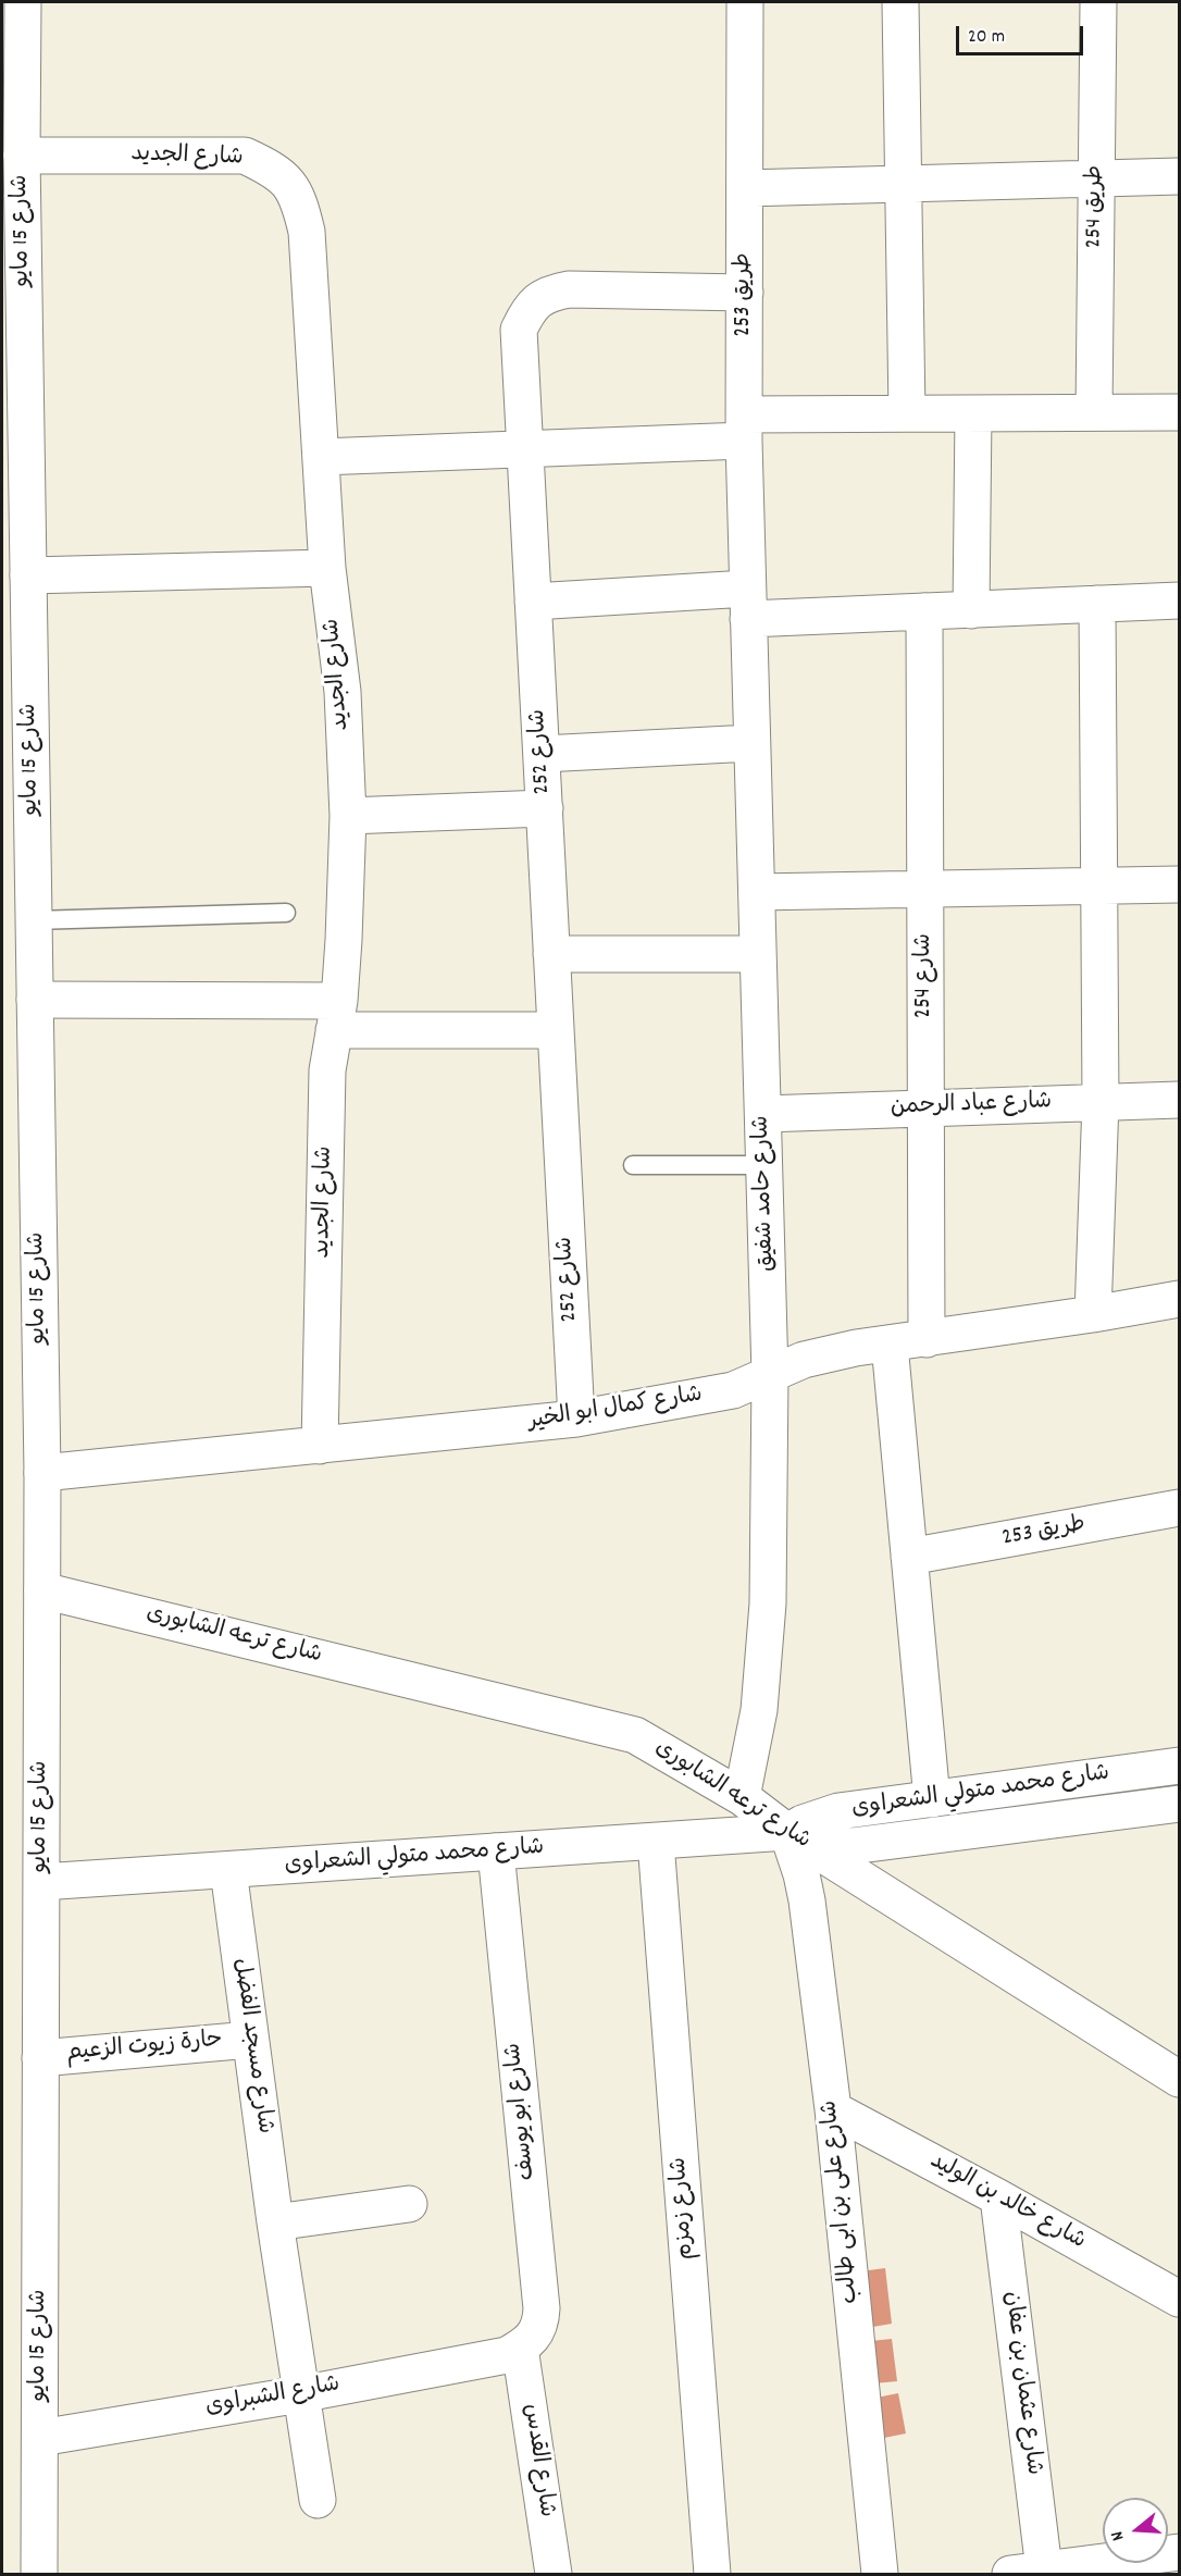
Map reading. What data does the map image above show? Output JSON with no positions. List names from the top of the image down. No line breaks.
{"streets":{"street":["شارع الجديد","طريق 254","شارع 15 مايو","طريق 253","شارع 252","شارع 254","شارع عباد الرحمن","شارع حامد شفيق","شارع كمال ابو الخير","شارع ترعه الشابورى","شارع محمد متولي الشعراوى","شارع مسجد الفضل","حارة زيوت الزعيم","شارع ابو يوسف","شارع على بن ابى طالب","شارع خالد بن الوليد","شارع زمزم","شارع عثمان بن عفان","شارع الشبراوى","شارع القدس"]},"crossings":[["شارع الجديد","شارع 15 مايو"],["شارع الجديد","شارع كمال ابو الخير"],["شارع 15 مايو","شارع كمال ابو الخير"],["شارع 15 مايو","شارع ترعه الشابورى"],["شارع 15 مايو","شارع محمد متولي الشعراوى"],["شارع 15 مايو","حارة زيوت الزعيم"],["شارع 15 مايو","شارع الشبراوى"],["طريق 253","شارع 252"],["طريق 253","شارع حامد شفيق"],["شارع 252","شارع كمال ابو الخير"],["شارع 254","شارع عباد الرحمن"],["شارع 254","شارع كمال ابو الخير"],["شارع عباد الرحمن","شارع حامد شفيق"],["شارع حامد شفيق","شارع كمال ابو الخير"],["شارع حامد شفيق","شارع ترعه الشابورى"],["شارع ترعه الشابورى","شارع محمد متولي الشعراوى"],["شارع ترعه الشابورى","شارع على بن ابى طالب"],["شارع محمد متولي الشعراوى","شارع مسجد الفضل"],["شارع محمد متولي الشعراوى","شارع ابو يوسف"],["شارع محمد متولي الشعراوى","شارع على بن ابى طالب"],["شارع محمد متولي الشعراوى","شارع زمزم"],["شارع مسجد الفضل","حارة زيوت الزعيم"],["شارع مسجد الفضل","شارع الشبراوى"],["شارع ابو يوسف","شارع الشبراوى"],["شارع ابو يوسف","شارع القدس"],["شارع على بن ابى طالب","شارع خالد بن الوليد"],["شارع خالد بن الوليد","شارع عثمان بن عفان"],["شارع الشبراوى","شارع القدس"]],"scale_bar":"20 m","north":"left"}
